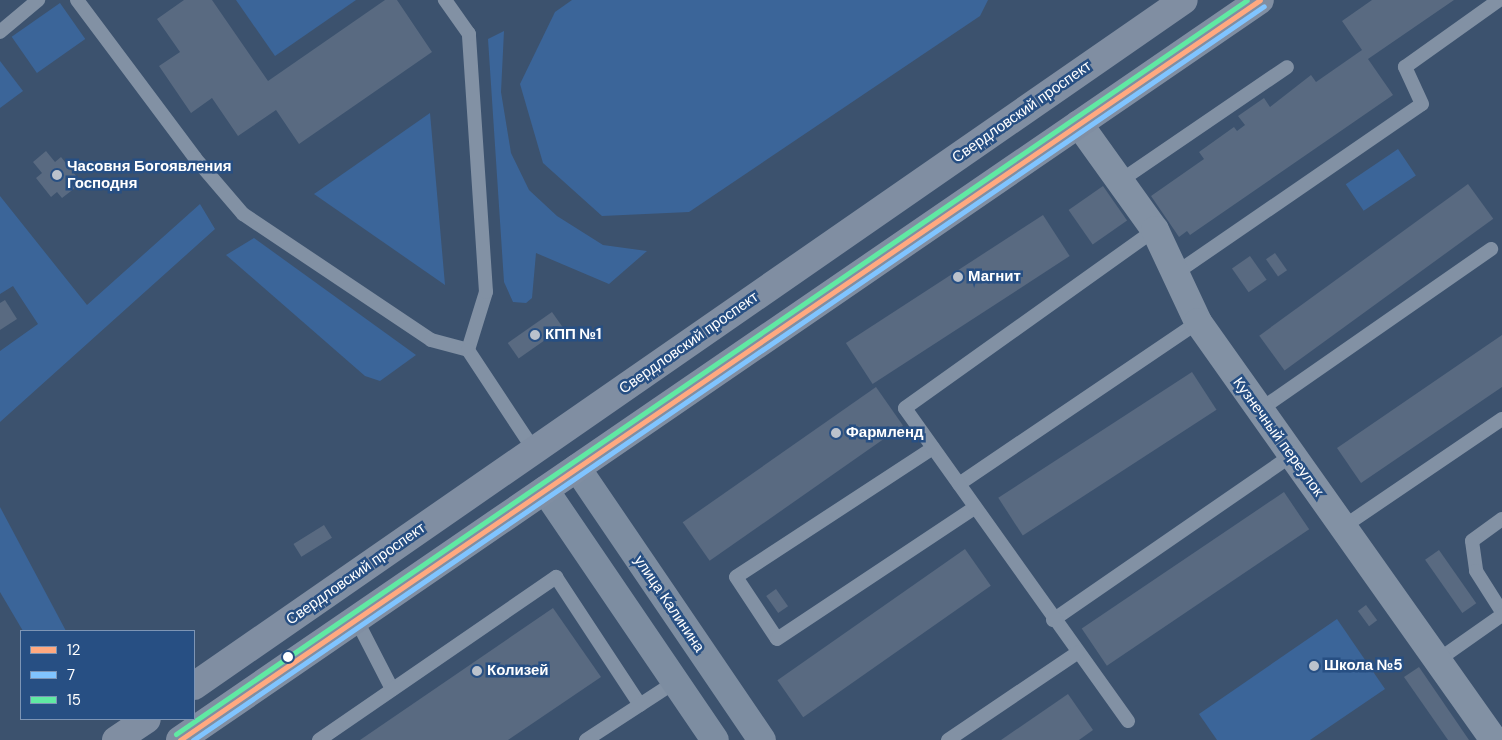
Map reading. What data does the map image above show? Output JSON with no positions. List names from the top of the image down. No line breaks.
{"streets":{"main road":["Свердловский проспект","улица Калинина"],"street":["Кузнечный переулок"]},"places":["Часовня Богоявления Господня","Магнит","КПП №1","Фармленд","Школа №5","Колизей"],"lines":["transit line 12","transit line 15","transit line 7"],"legend":["12","7","15"]}
